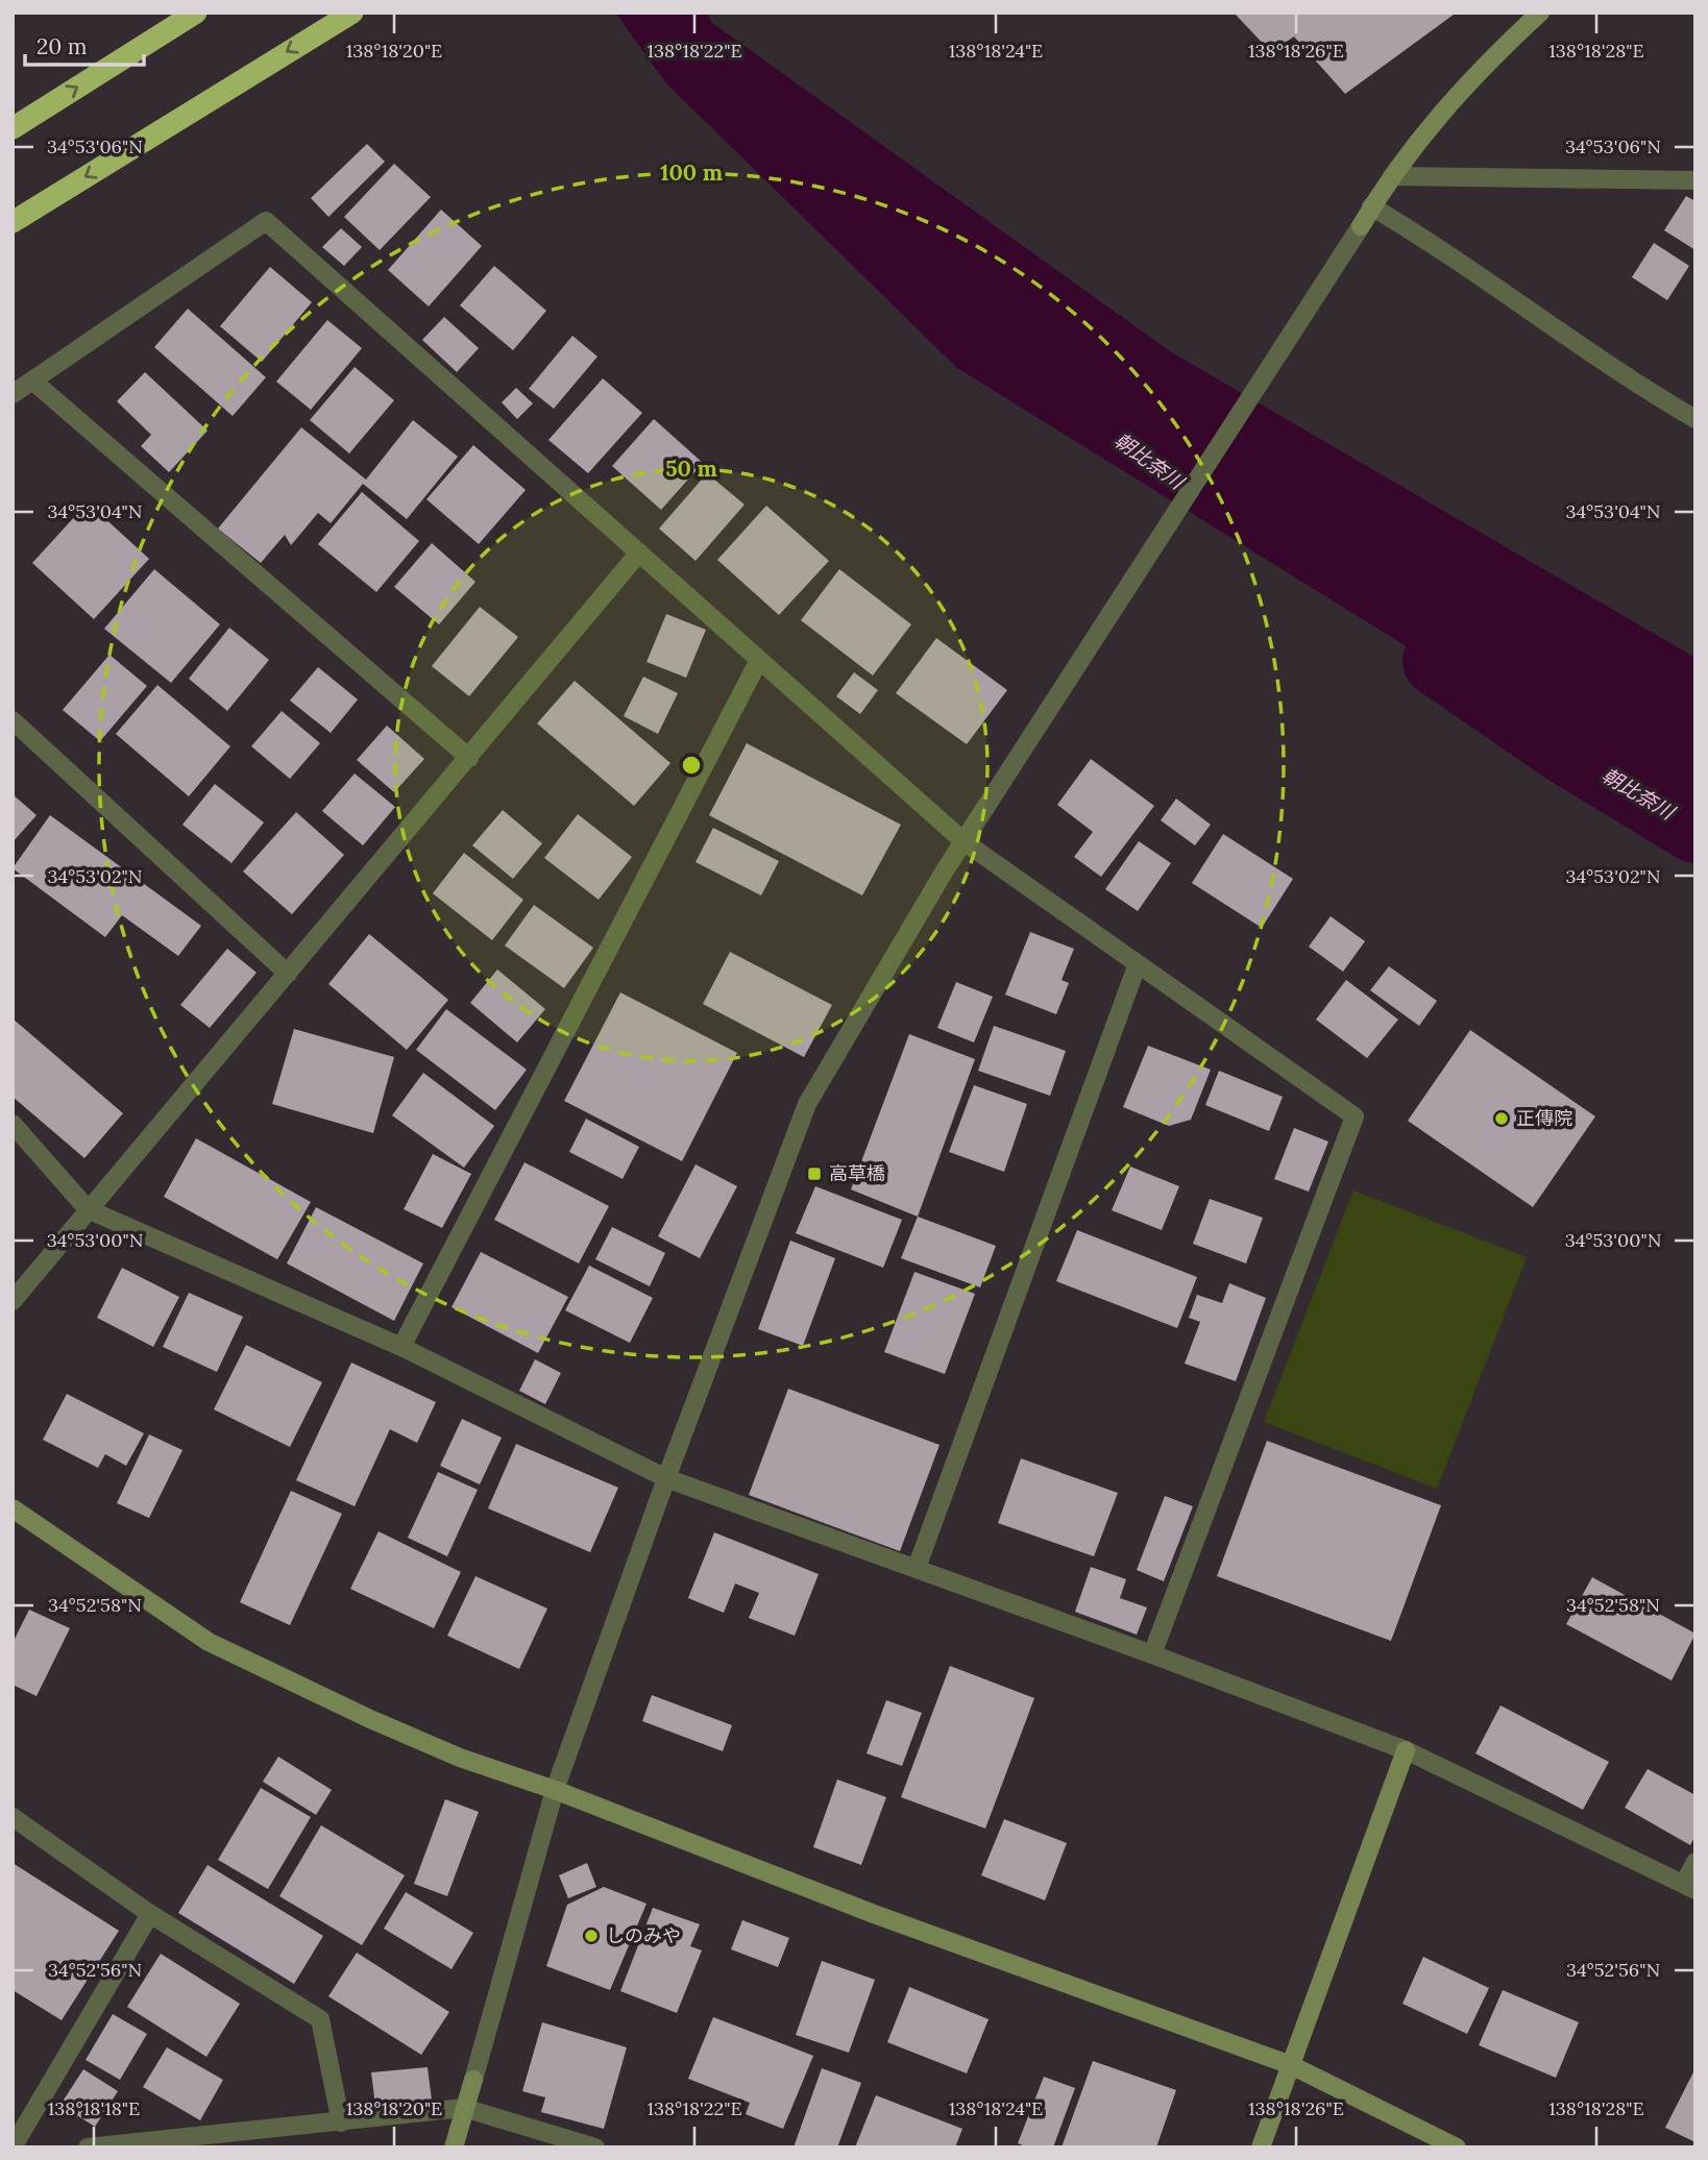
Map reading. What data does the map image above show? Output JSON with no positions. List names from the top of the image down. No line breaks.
{"water":["朝比奈川"],"places":{"other":["正傳院","しのみや"],"transit":["高草橋"]},"scale_bar":"20 m","coordinates":["138°18'20\"E","138°18'22\"E","138°18'24\"E","138°18'26\"E","138°18'28\"E","34°53'06\"N","34°53'04\"N","34°53'02\"N","34°53'00\"N","34°52'58\"N","34°52'56\"N","138°18'18\"E"],"rings":["100 m","50 m"]}
